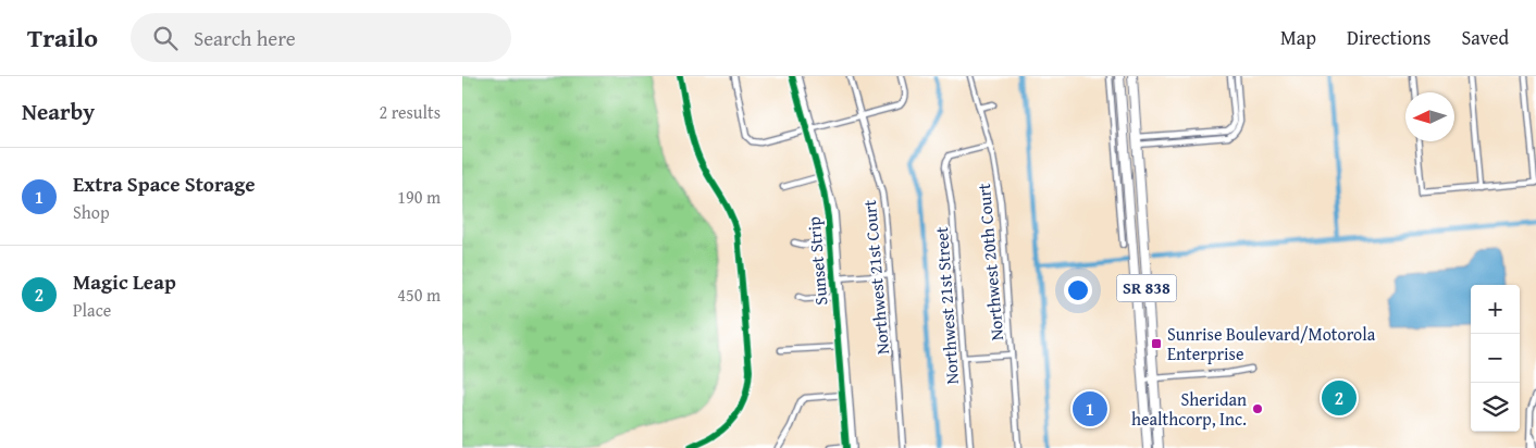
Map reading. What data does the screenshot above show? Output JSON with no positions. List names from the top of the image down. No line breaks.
{"streets":{"highway":["SR 838"],"street":["Sunset Strip","Northwest 20th Court","Northwest 21st Court","Northwest 21st Street"]},"crossings":[["Northwest 20th Court","Northwest 21st Street"]],"places":{"transit":["Sunrise Boulevard/Motorola Enterprise"],"other":["Sheridan healthcorp, Inc."]},"north":"left","page":{"header":"Trailo","search":"Search here","nav":["Map","Directions","Saved"],"heading":["Nearby","2 results"],"list":[{"mark":"1","name":"Extra Space Storage","note":"Shop","value":"190 m"},{"mark":"2","name":"Magic Leap","note":"Place","value":"450 m"}],"map_buttons":["+","−"],"pins":["2","1"]}}
